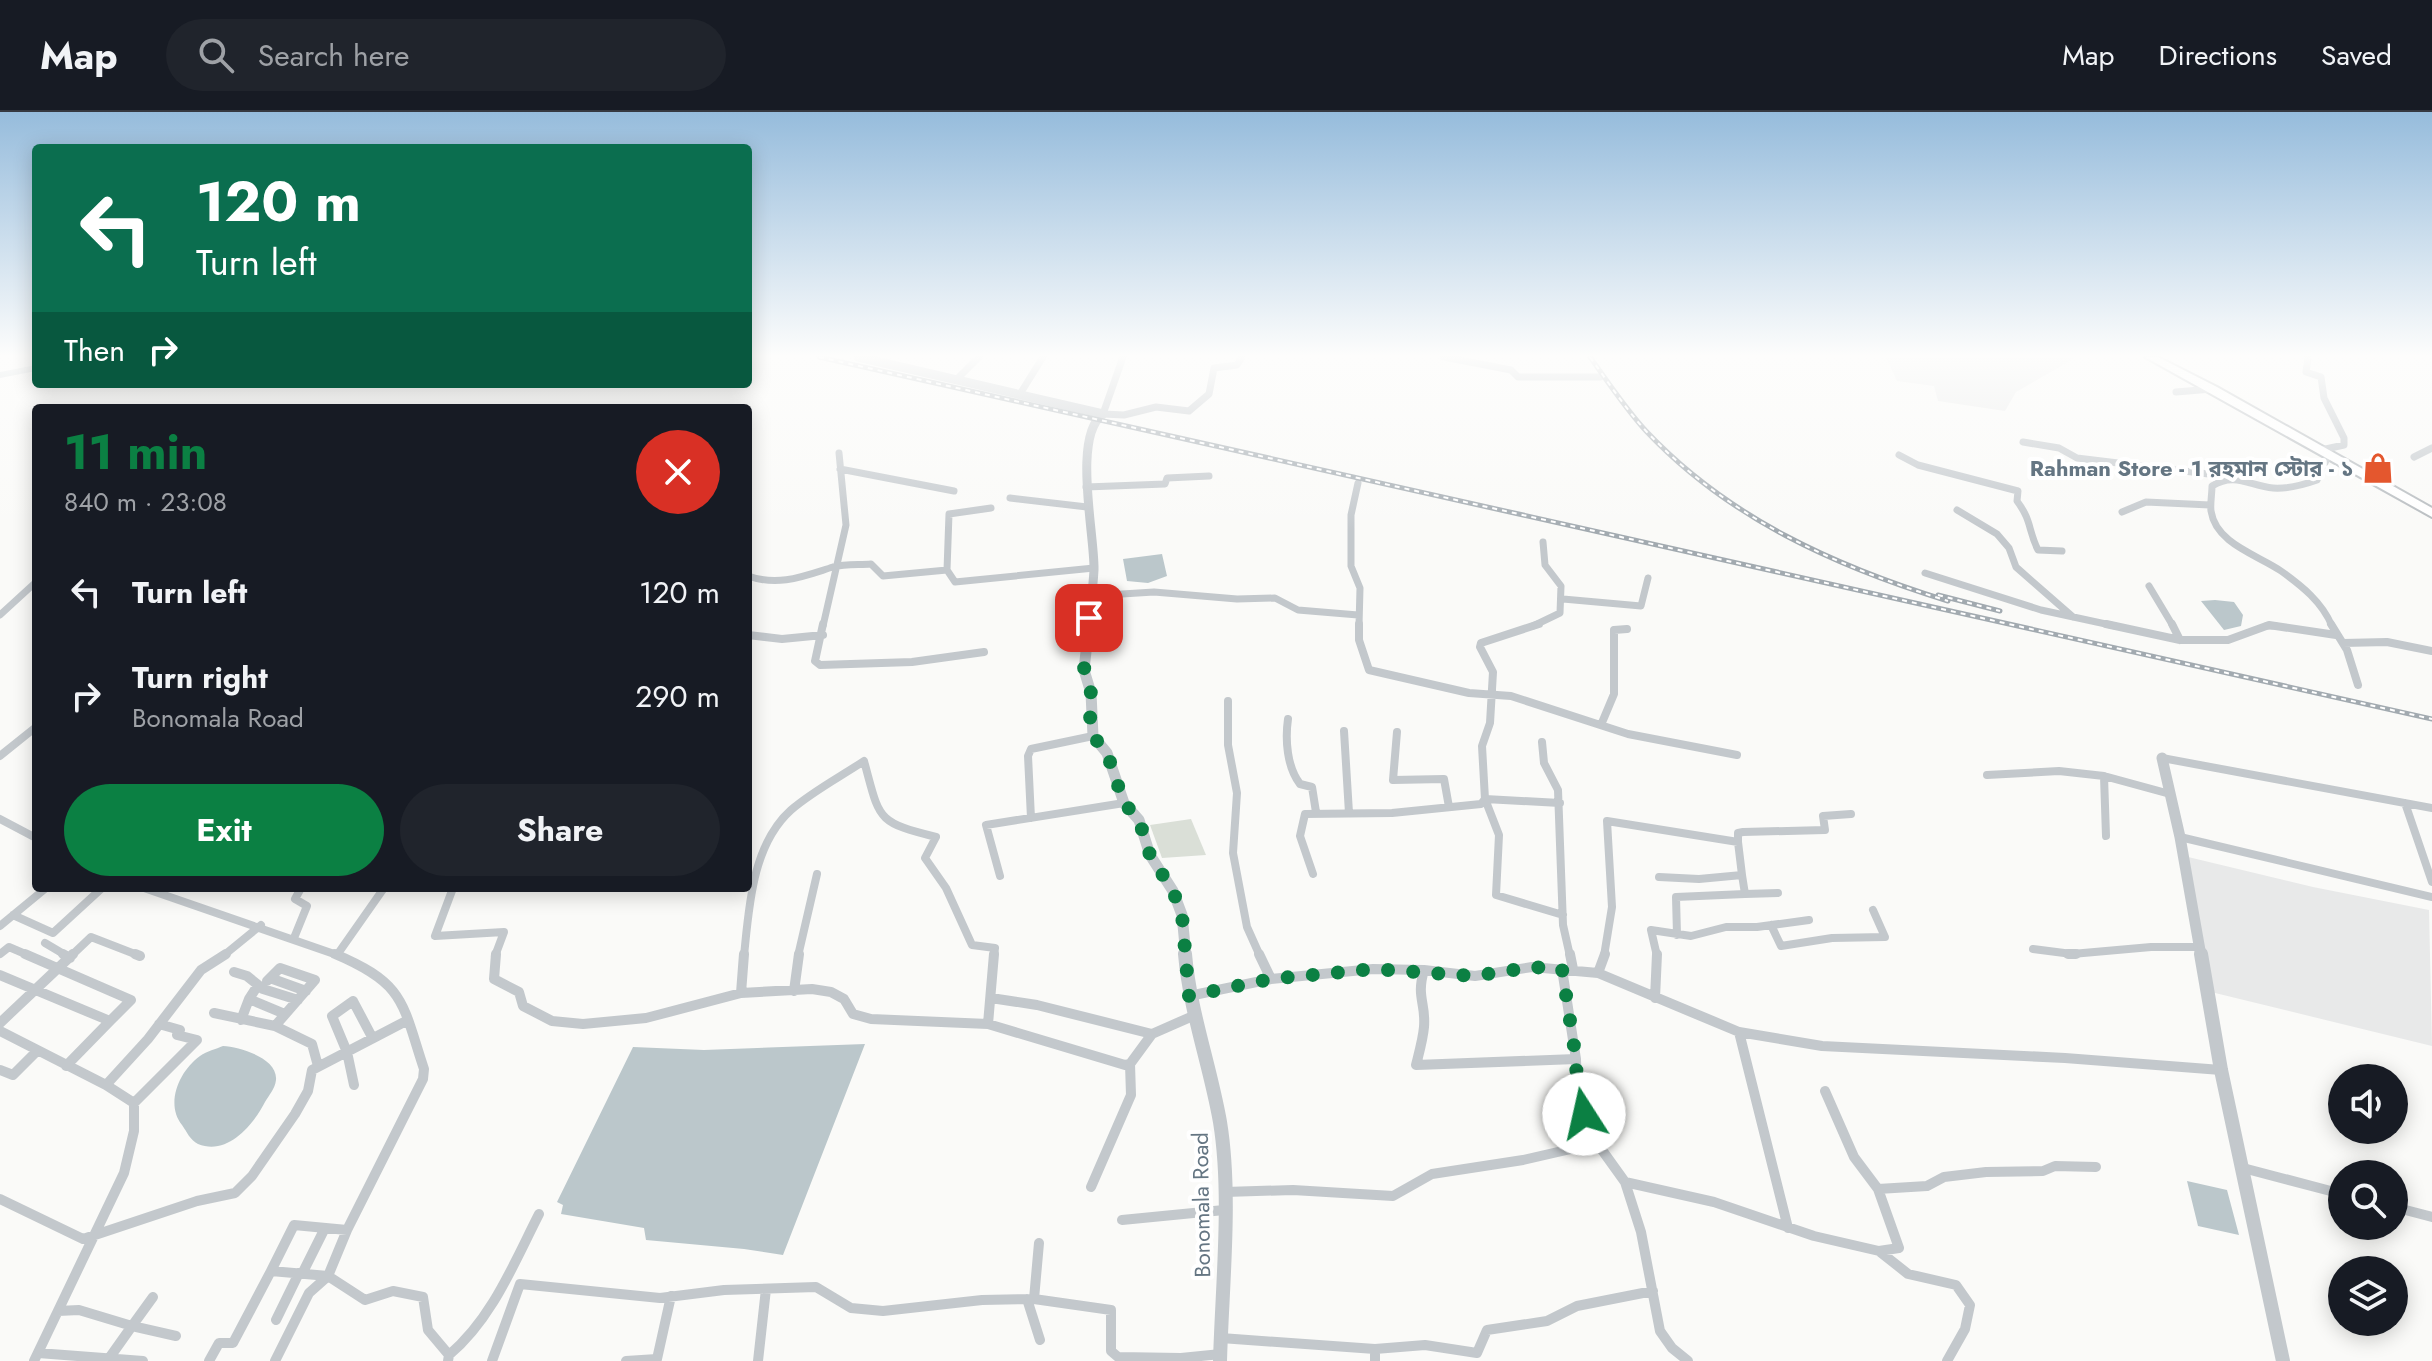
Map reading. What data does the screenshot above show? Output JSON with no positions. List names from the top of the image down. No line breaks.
{"streets":{"street":["Bonomala Road"]},"places":{"shop":["Rahman Store - 1 রহমান স্টোর - ১"]},"page":{"header":"Map","search":"Search here","nav":["Map","Directions","Saved"],"turn":["120 m","Turn left"],"then":"Then","heading":["11 min","840 m · 23:08"],"list":[{"name":"Turn left","value":"120 m"},{"name":"Turn right","note":"Bonomala Road","value":"290 m"}],"buttons":["Exit","Share"]}}
